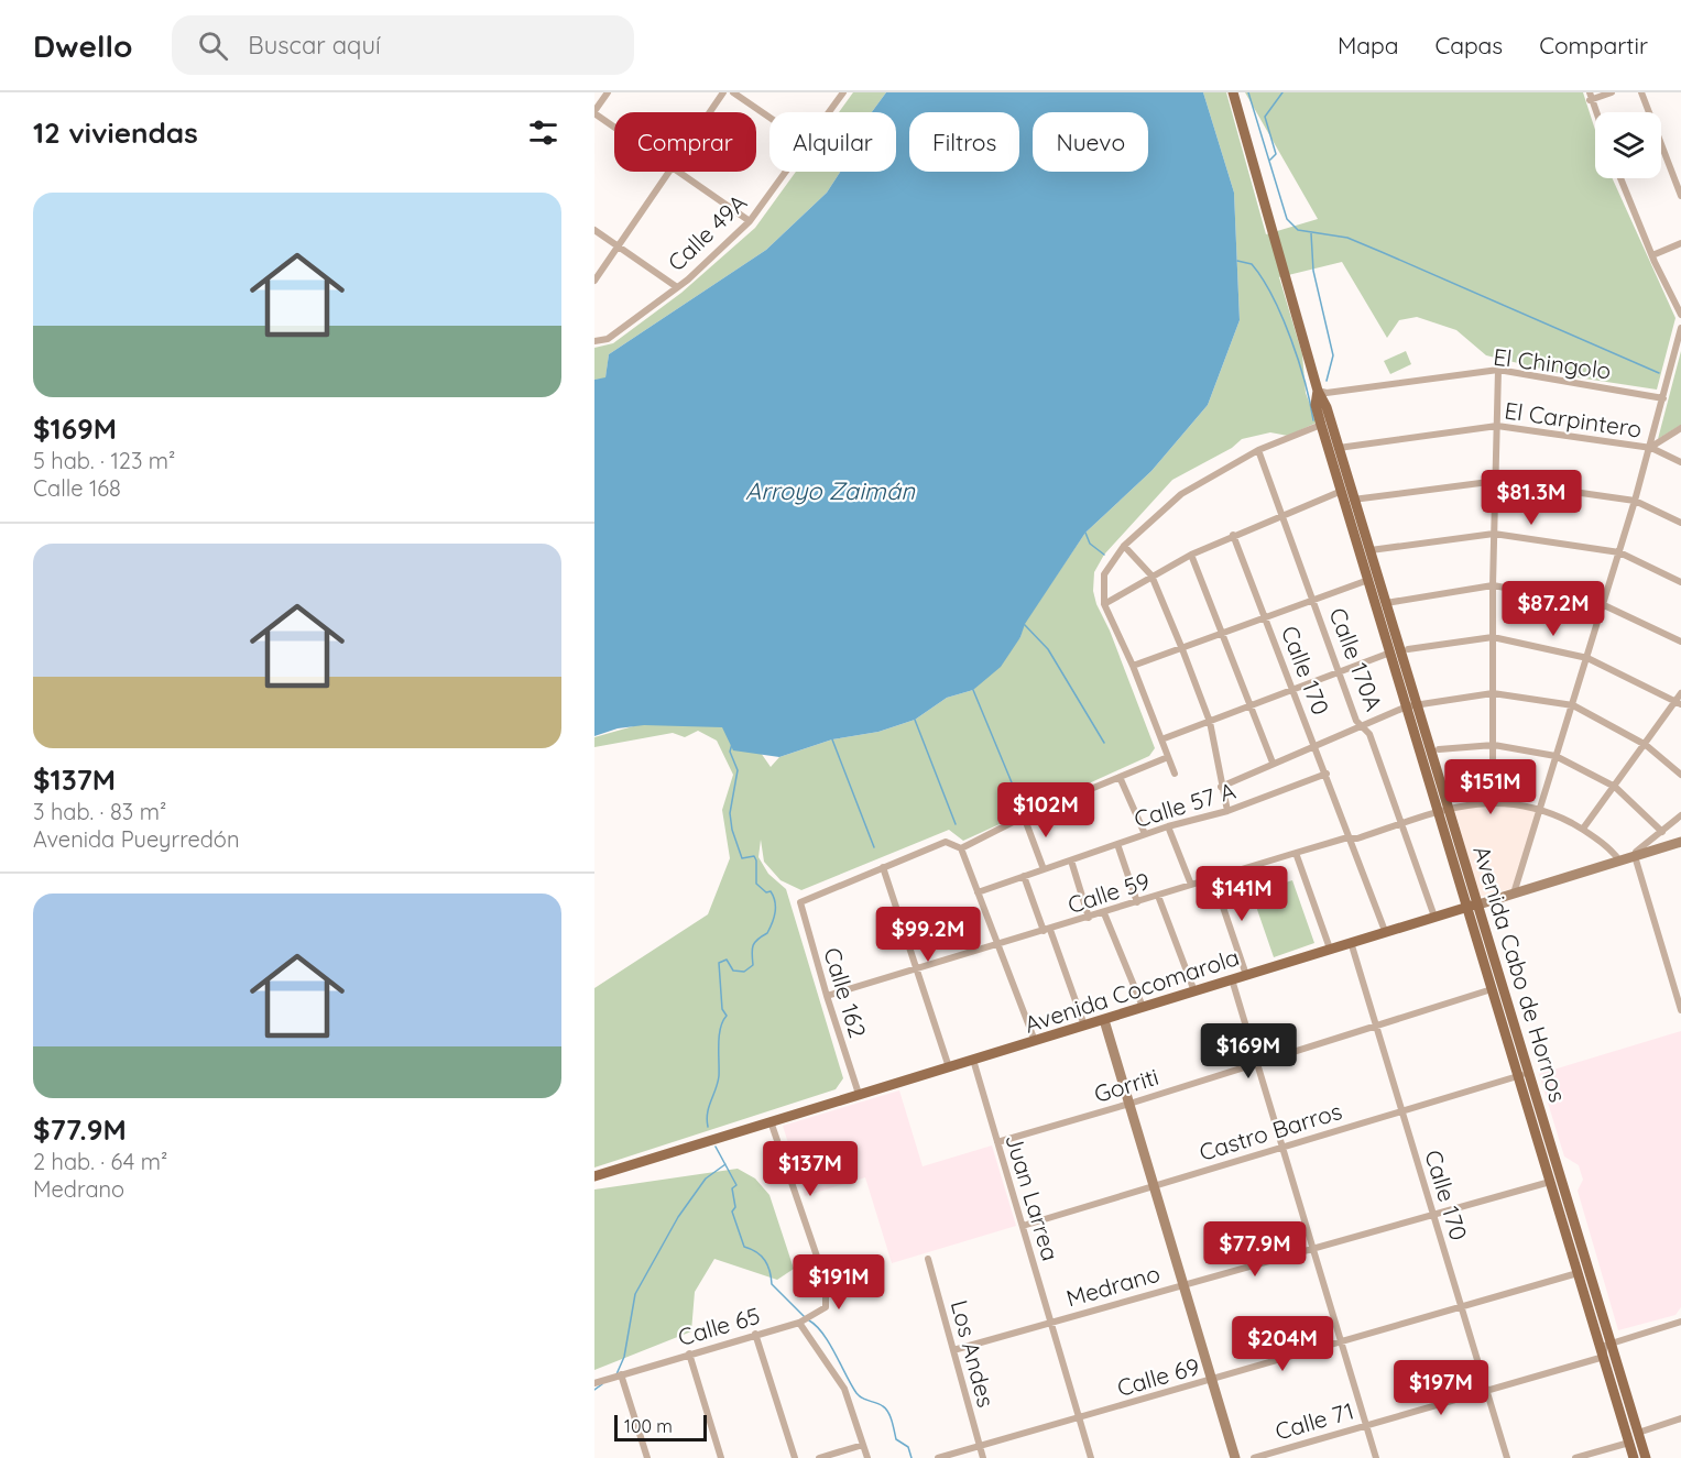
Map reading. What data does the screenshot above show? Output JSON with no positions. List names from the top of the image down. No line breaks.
{"streets":{"main road":["Avenida Cabo de Hornos","Avenida Cocomarola"],"street":["Calle 49A","El Chingolo","El Carpintero","Calle 170A","Calle 170","Calle 57 A","Calle 59","Calle 162","Gorriti","Castro Barros","Juan Larrea","Medrano","Calle 65","Los Andes","Calle 69","Calle 71"]},"crossings":[["El Chingolo","Avenida Cabo de Hornos"],["El Carpintero","Avenida Cabo de Hornos"],["Calle 170A","Calle 59"],["Calle 170A","Avenida Cocomarola"],["Calle 170","Calle 57 A"],["Calle 170","Calle 59"],["Calle 170","Avenida Cocomarola"],["Calle 170","Gorriti"],["Calle 170","Castro Barros"],["Calle 170","Medrano"],["Calle 170","Calle 69"],["Calle 170","Calle 71"],["Calle 59","Avenida Cabo de Hornos"],["Calle 59","Avenida Cocomarola"],["Calle 59","Calle 162"],["Avenida Cabo de Hornos","Avenida Cocomarola"],["Avenida Cabo de Hornos","Gorriti"],["Avenida Cabo de Hornos","Castro Barros"],["Avenida Cabo de Hornos","Medrano"],["Avenida Cabo de Hornos","Calle 69"],["Avenida Cabo de Hornos","Calle 71"],["Avenida Cocomarola","Calle 162"],["Avenida Cocomarola","Juan Larrea"],["Avenida Cocomarola","Calle 65"],["Gorriti","Juan Larrea"],["Castro Barros","Juan Larrea"],["Juan Larrea","Medrano"],["Juan Larrea","Calle 69"],["Medrano","Los Andes"],["Los Andes","Calle 69"]],"water":["Arroyo Zaimán"],"scale_bar":"100 m","page":{"header":"Dwello","search":"Buscar aquí","nav":["Mapa","Capas","Compartir"],"heading":"12 viviendas","chip":["Comprar","Alquilar","Filtros","Nuevo"],"list":[{"name":"$169M","note":"5 hab. · 123 m² · Calle 168"},{"name":"$137M","note":"3 hab. · 83 m² · Avenida Pueyrredón"},{"name":"$77.9M","note":"2 hab. · 64 m² · Medrano"}],"price":["$81.3M","$87.2M","$151M","$102M","$141M","$99.2M","$169M","$137M","$77.9M","$191M","$204M","$197M"],"scale":"100 m"}}
